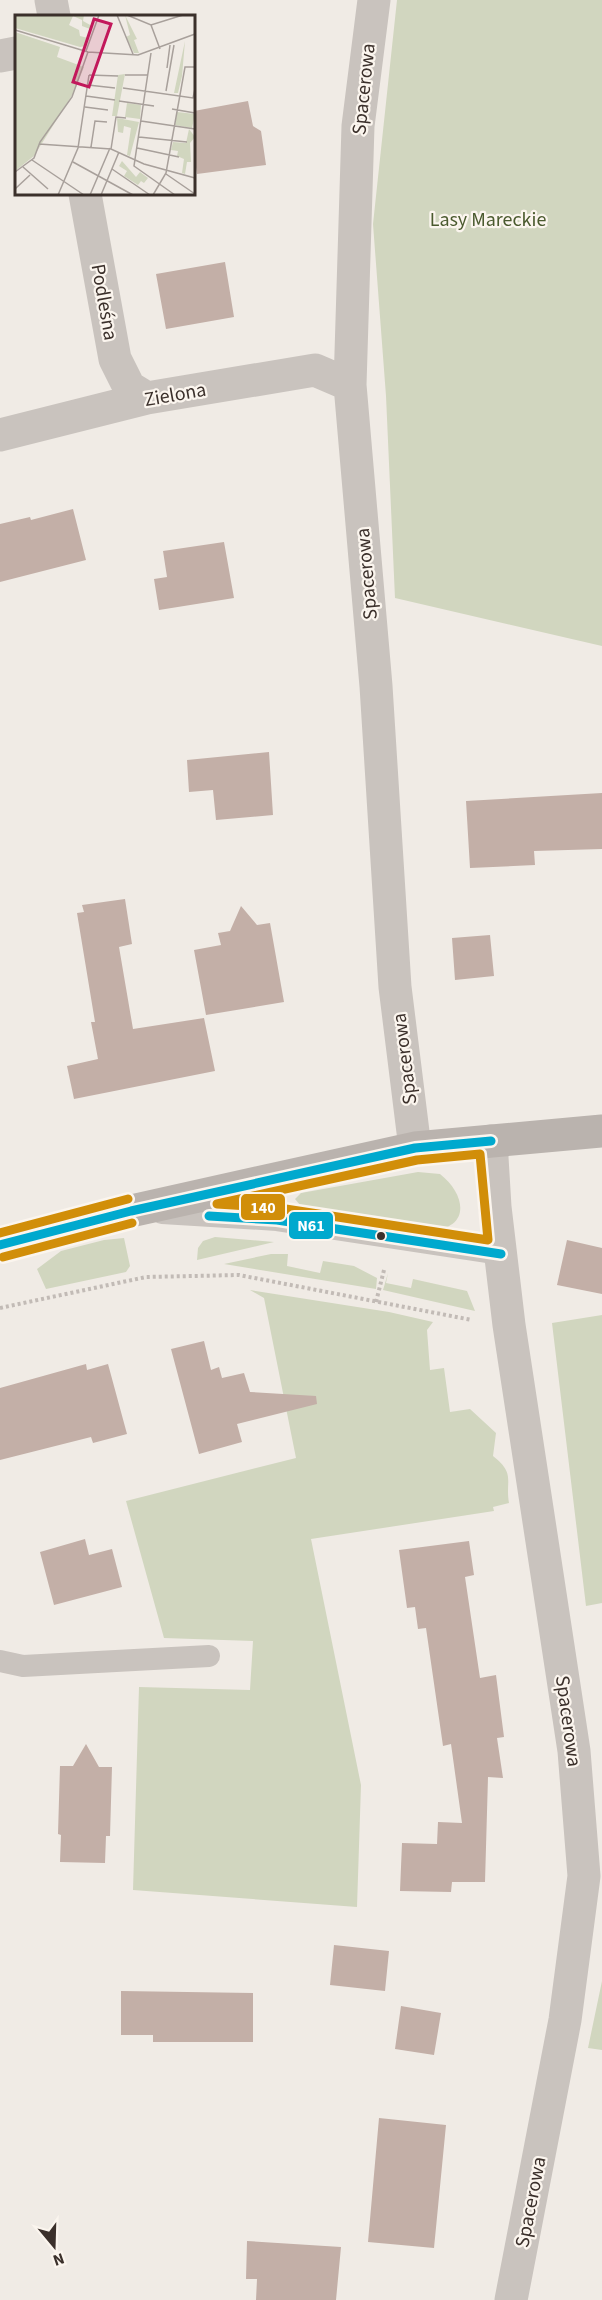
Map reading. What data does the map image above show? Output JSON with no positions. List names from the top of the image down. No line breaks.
{"streets":{"street":["Spacerowa","Podleśna","Zielona"]},"crossings":[["Spacerowa","Zielona"],["Podleśna","Zielona"]],"parks":["Lasy Mareckie"],"lines":["transit line N61","transit line 140"],"north":"bottom"}
